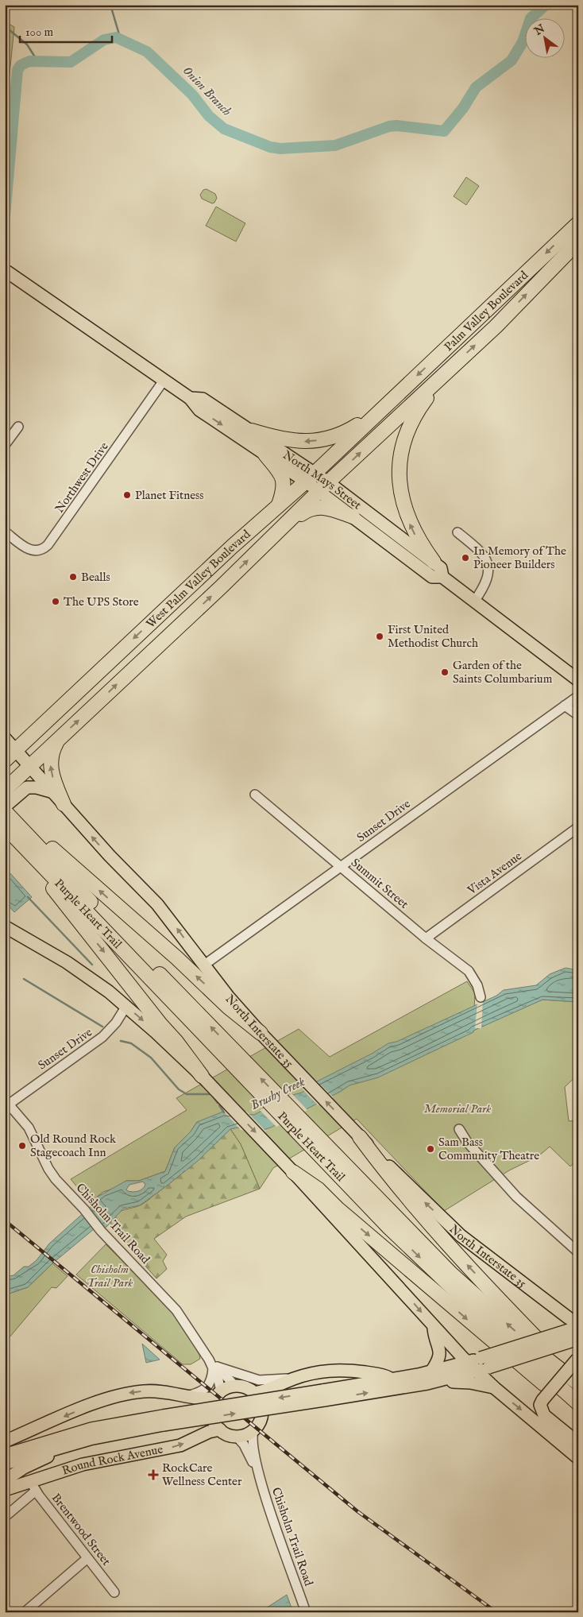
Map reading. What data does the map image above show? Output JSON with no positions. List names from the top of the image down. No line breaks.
{"streets":{"highway":["Palm Valley Boulevard","West Palm Valley Boulevard","Purple Heart Trail"],"main road":["North Mays Street","North Interstate 35","Round Rock Avenue"],"street":["Northwest Drive","Sunset Drive","Vista Avenue","Summit Street","Chisholm Trail Road","Brentwood Street"]},"crossings":[["Palm Valley Boulevard","West Palm Valley Boulevard"],["Northwest Drive","North Mays Street"],["North Mays Street","West Palm Valley Boulevard"],["West Palm Valley Boulevard","North Interstate 35"],["Sunset Drive","Summit Street"],["Sunset Drive","North Interstate 35"],["Sunset Drive","Chisholm Trail Road"],["Vista Avenue","Summit Street"],["Chisholm Trail Road","Round Rock Avenue"],["Round Rock Avenue","Brentwood Street"]],"water":["Onion Branch","Brushy Creek"],"parks":["Memorial Park","Chisholm Trail Park"],"places":{"other":["Planet Fitness","In Memory of The Pioneer Builders","Bealls","The UPS Store","First United Methodist Church","Garden of the Saints Columbarium","Old Round Rock Stagecoach Inn","Sam Bass Community Theatre"],"health":["RockCare Wellness Center"]},"scale_bar":"100 m","north":"top left"}
